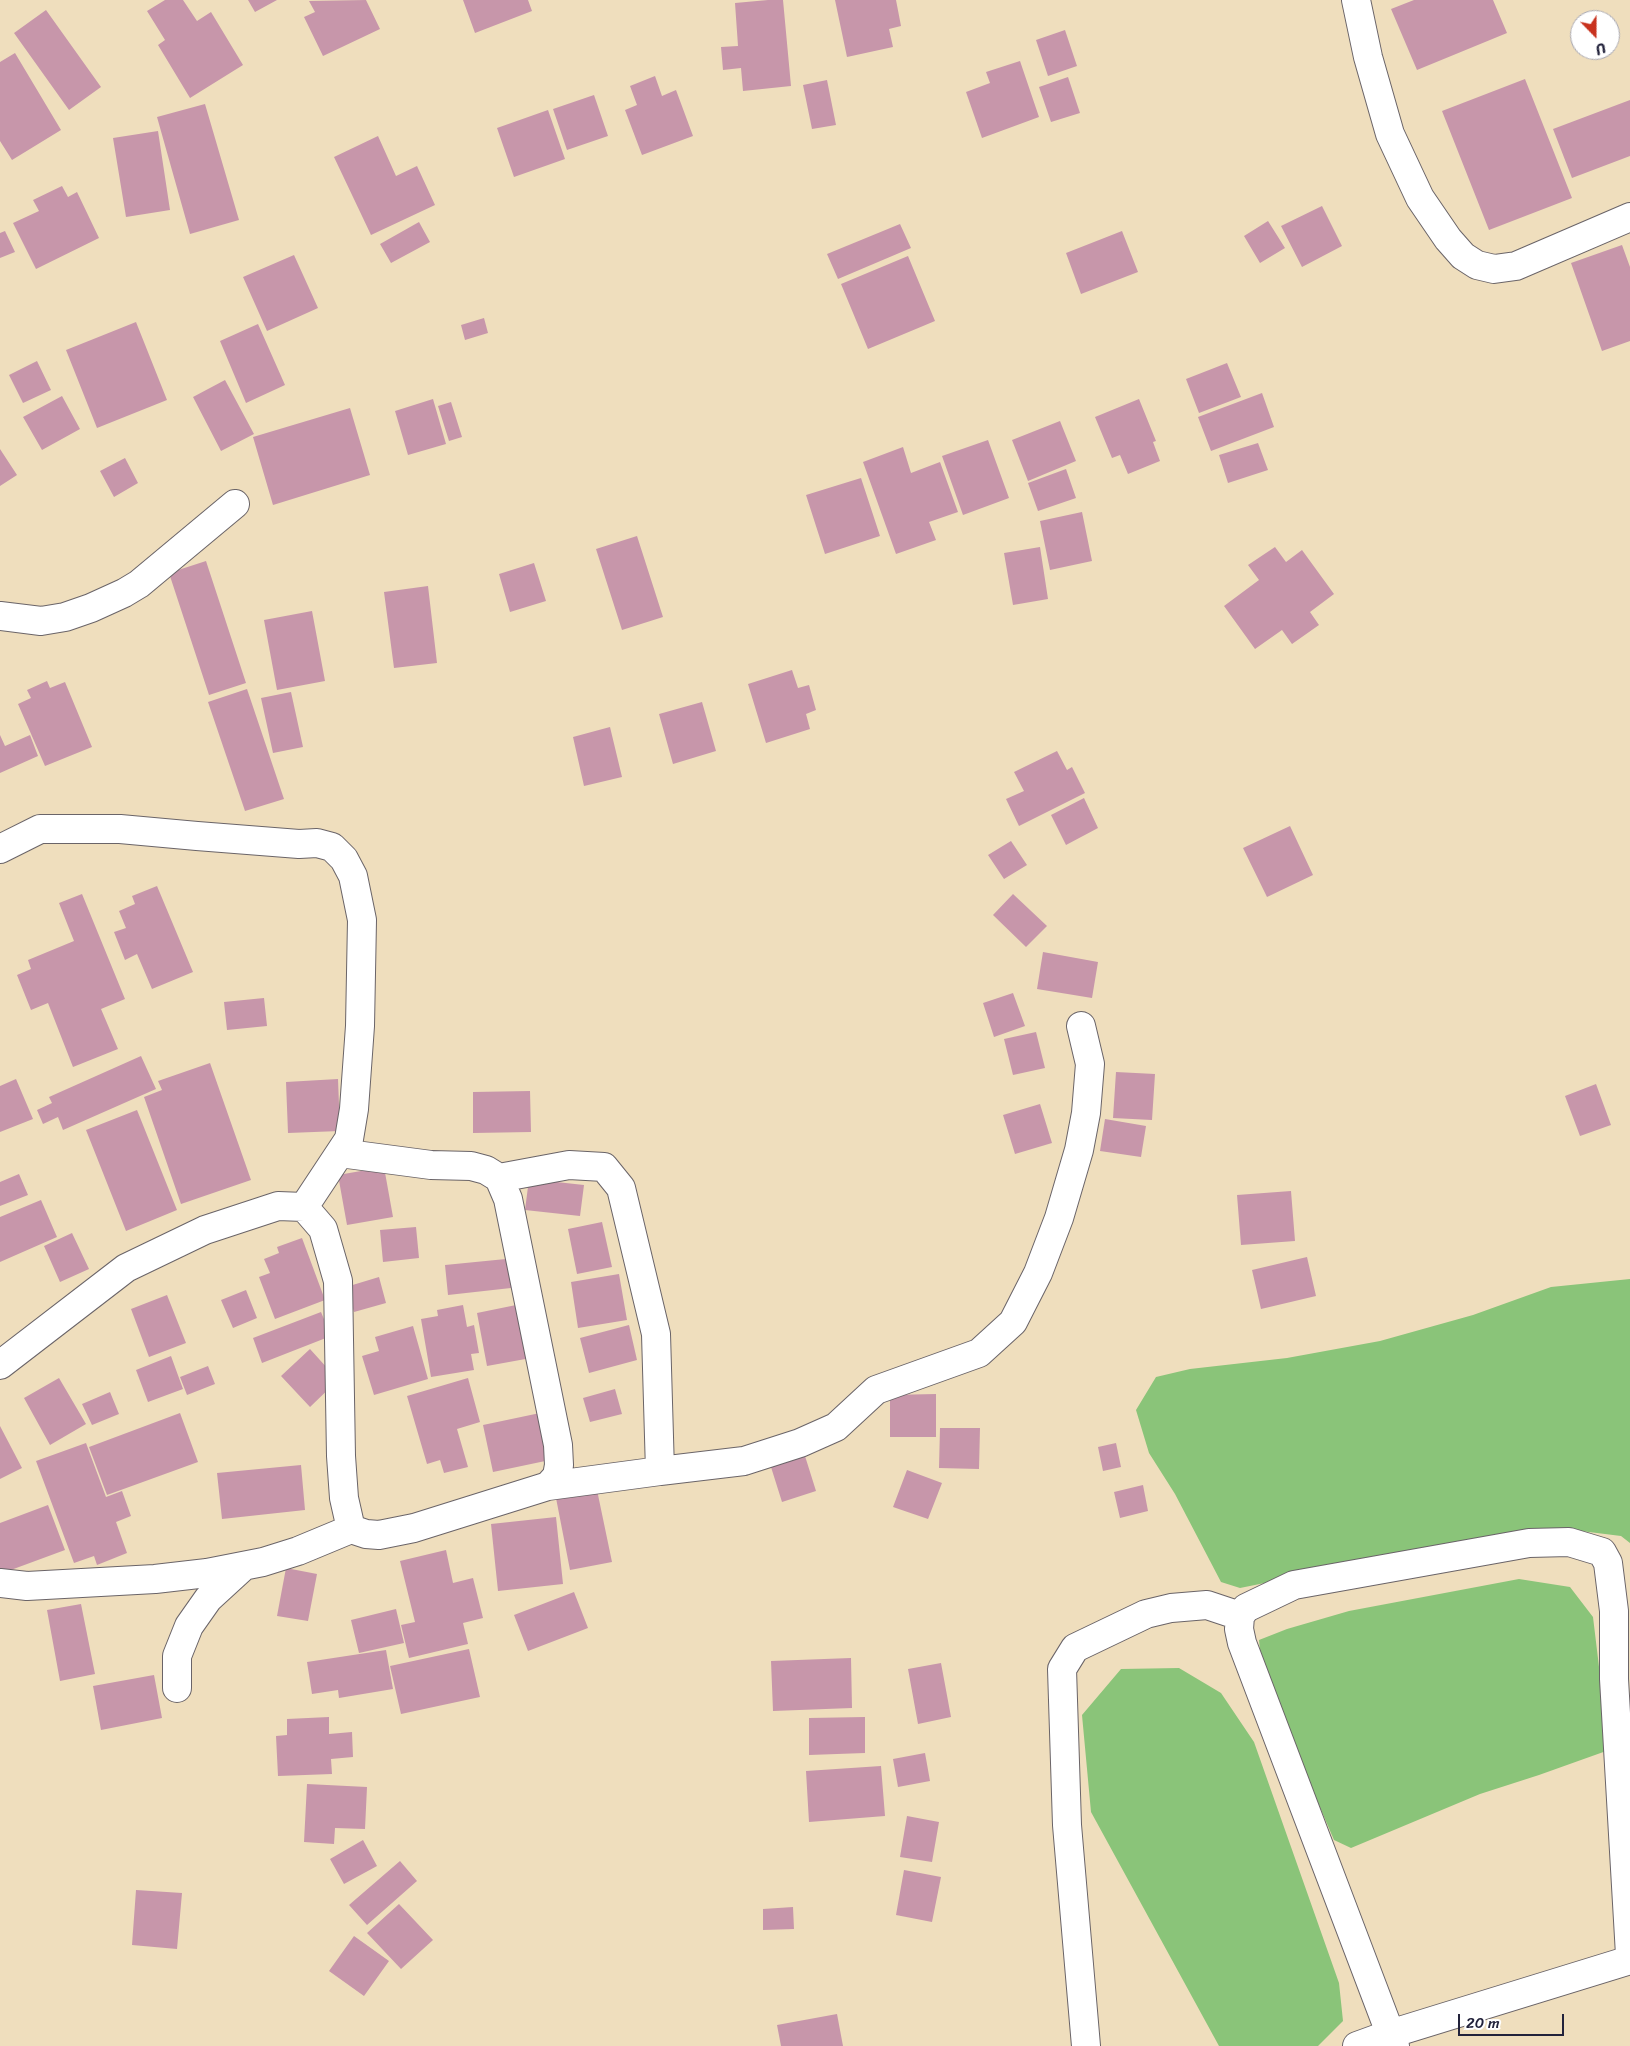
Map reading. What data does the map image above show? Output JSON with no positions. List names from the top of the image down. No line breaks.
{"scale_bar":"20 m","north":"bottom"}
